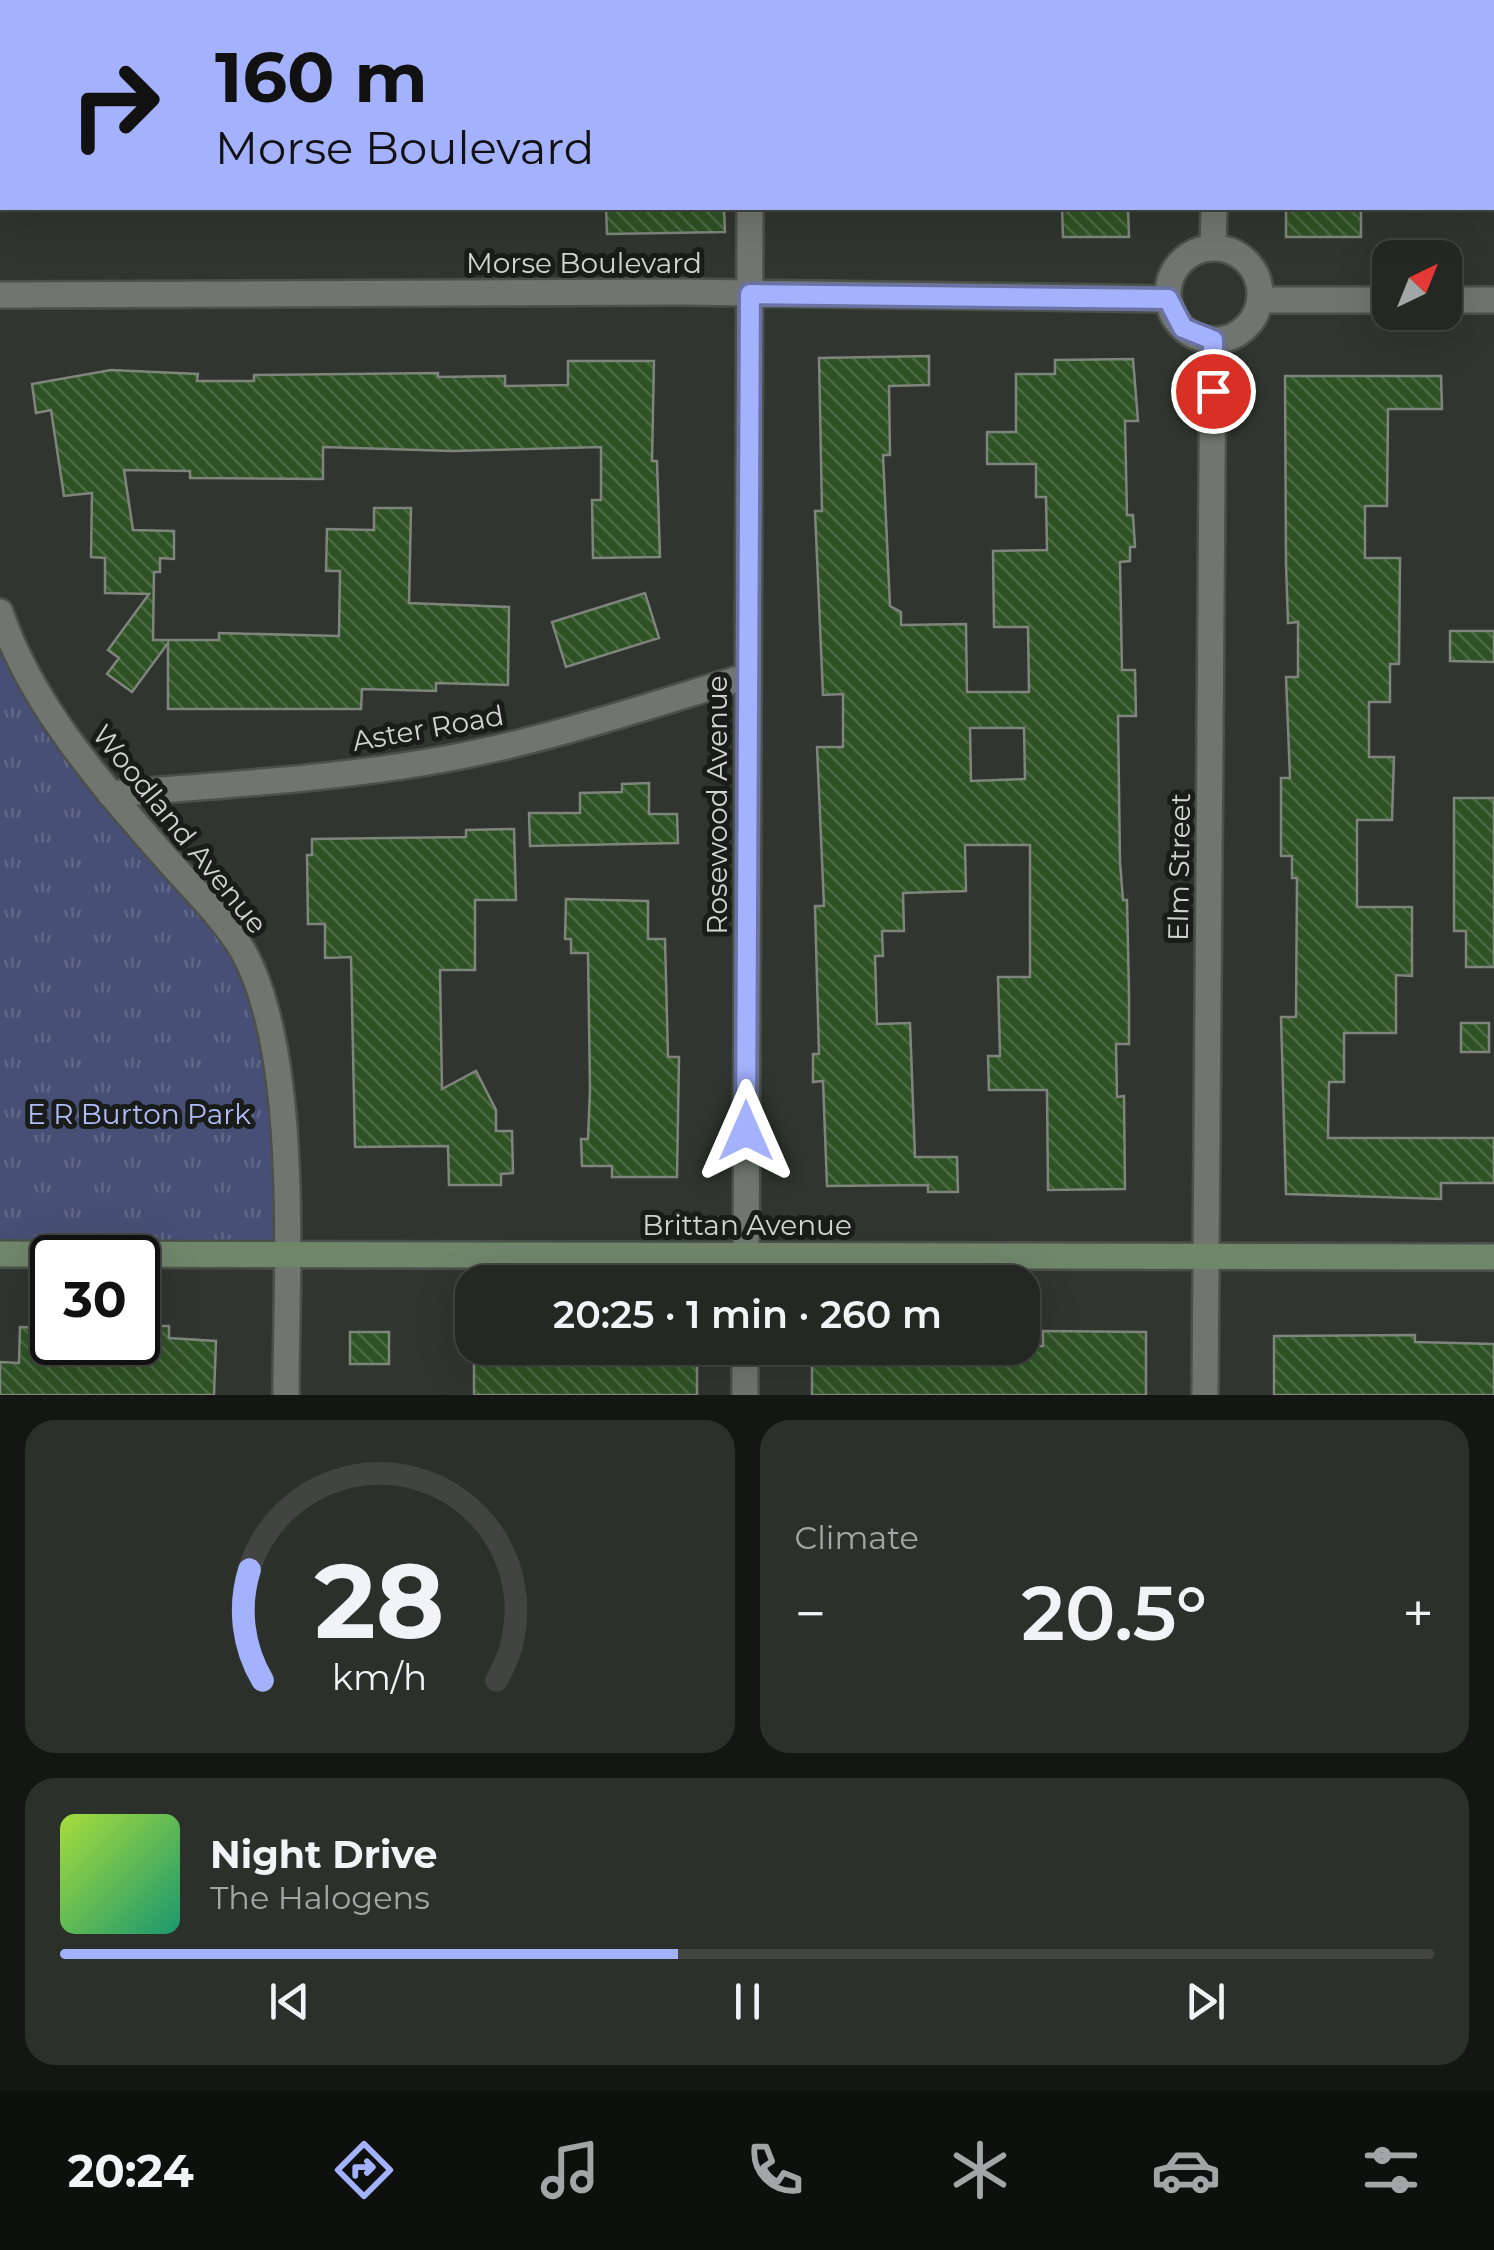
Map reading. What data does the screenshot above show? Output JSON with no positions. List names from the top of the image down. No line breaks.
{"streets":{"main road":["Brittan Avenue"],"street":["Morse Boulevard","Aster Road","Rosewood Avenue","Woodland Avenue","Elm Street"]},"crossings":[["Morse Boulevard","Rosewood Avenue"],["Morse Boulevard","Elm Street"],["Aster Road","Rosewood Avenue"],["Aster Road","Woodland Avenue"],["Rosewood Avenue","Brittan Avenue"],["Woodland Avenue","Brittan Avenue"],["Elm Street","Brittan Avenue"]],"parks":["E R Burton Park"],"north":"top right","page":{"turn":["160 m","Morse Boulevard"],"limit":"30","trip":"20:25 · 1 min · 260 m","tile":"Climate","heat":["−","20.5°","+"],"song":["Night Drive","The Halogens"],"tabs":"20:24","gauge":["28","km/h"]}}
